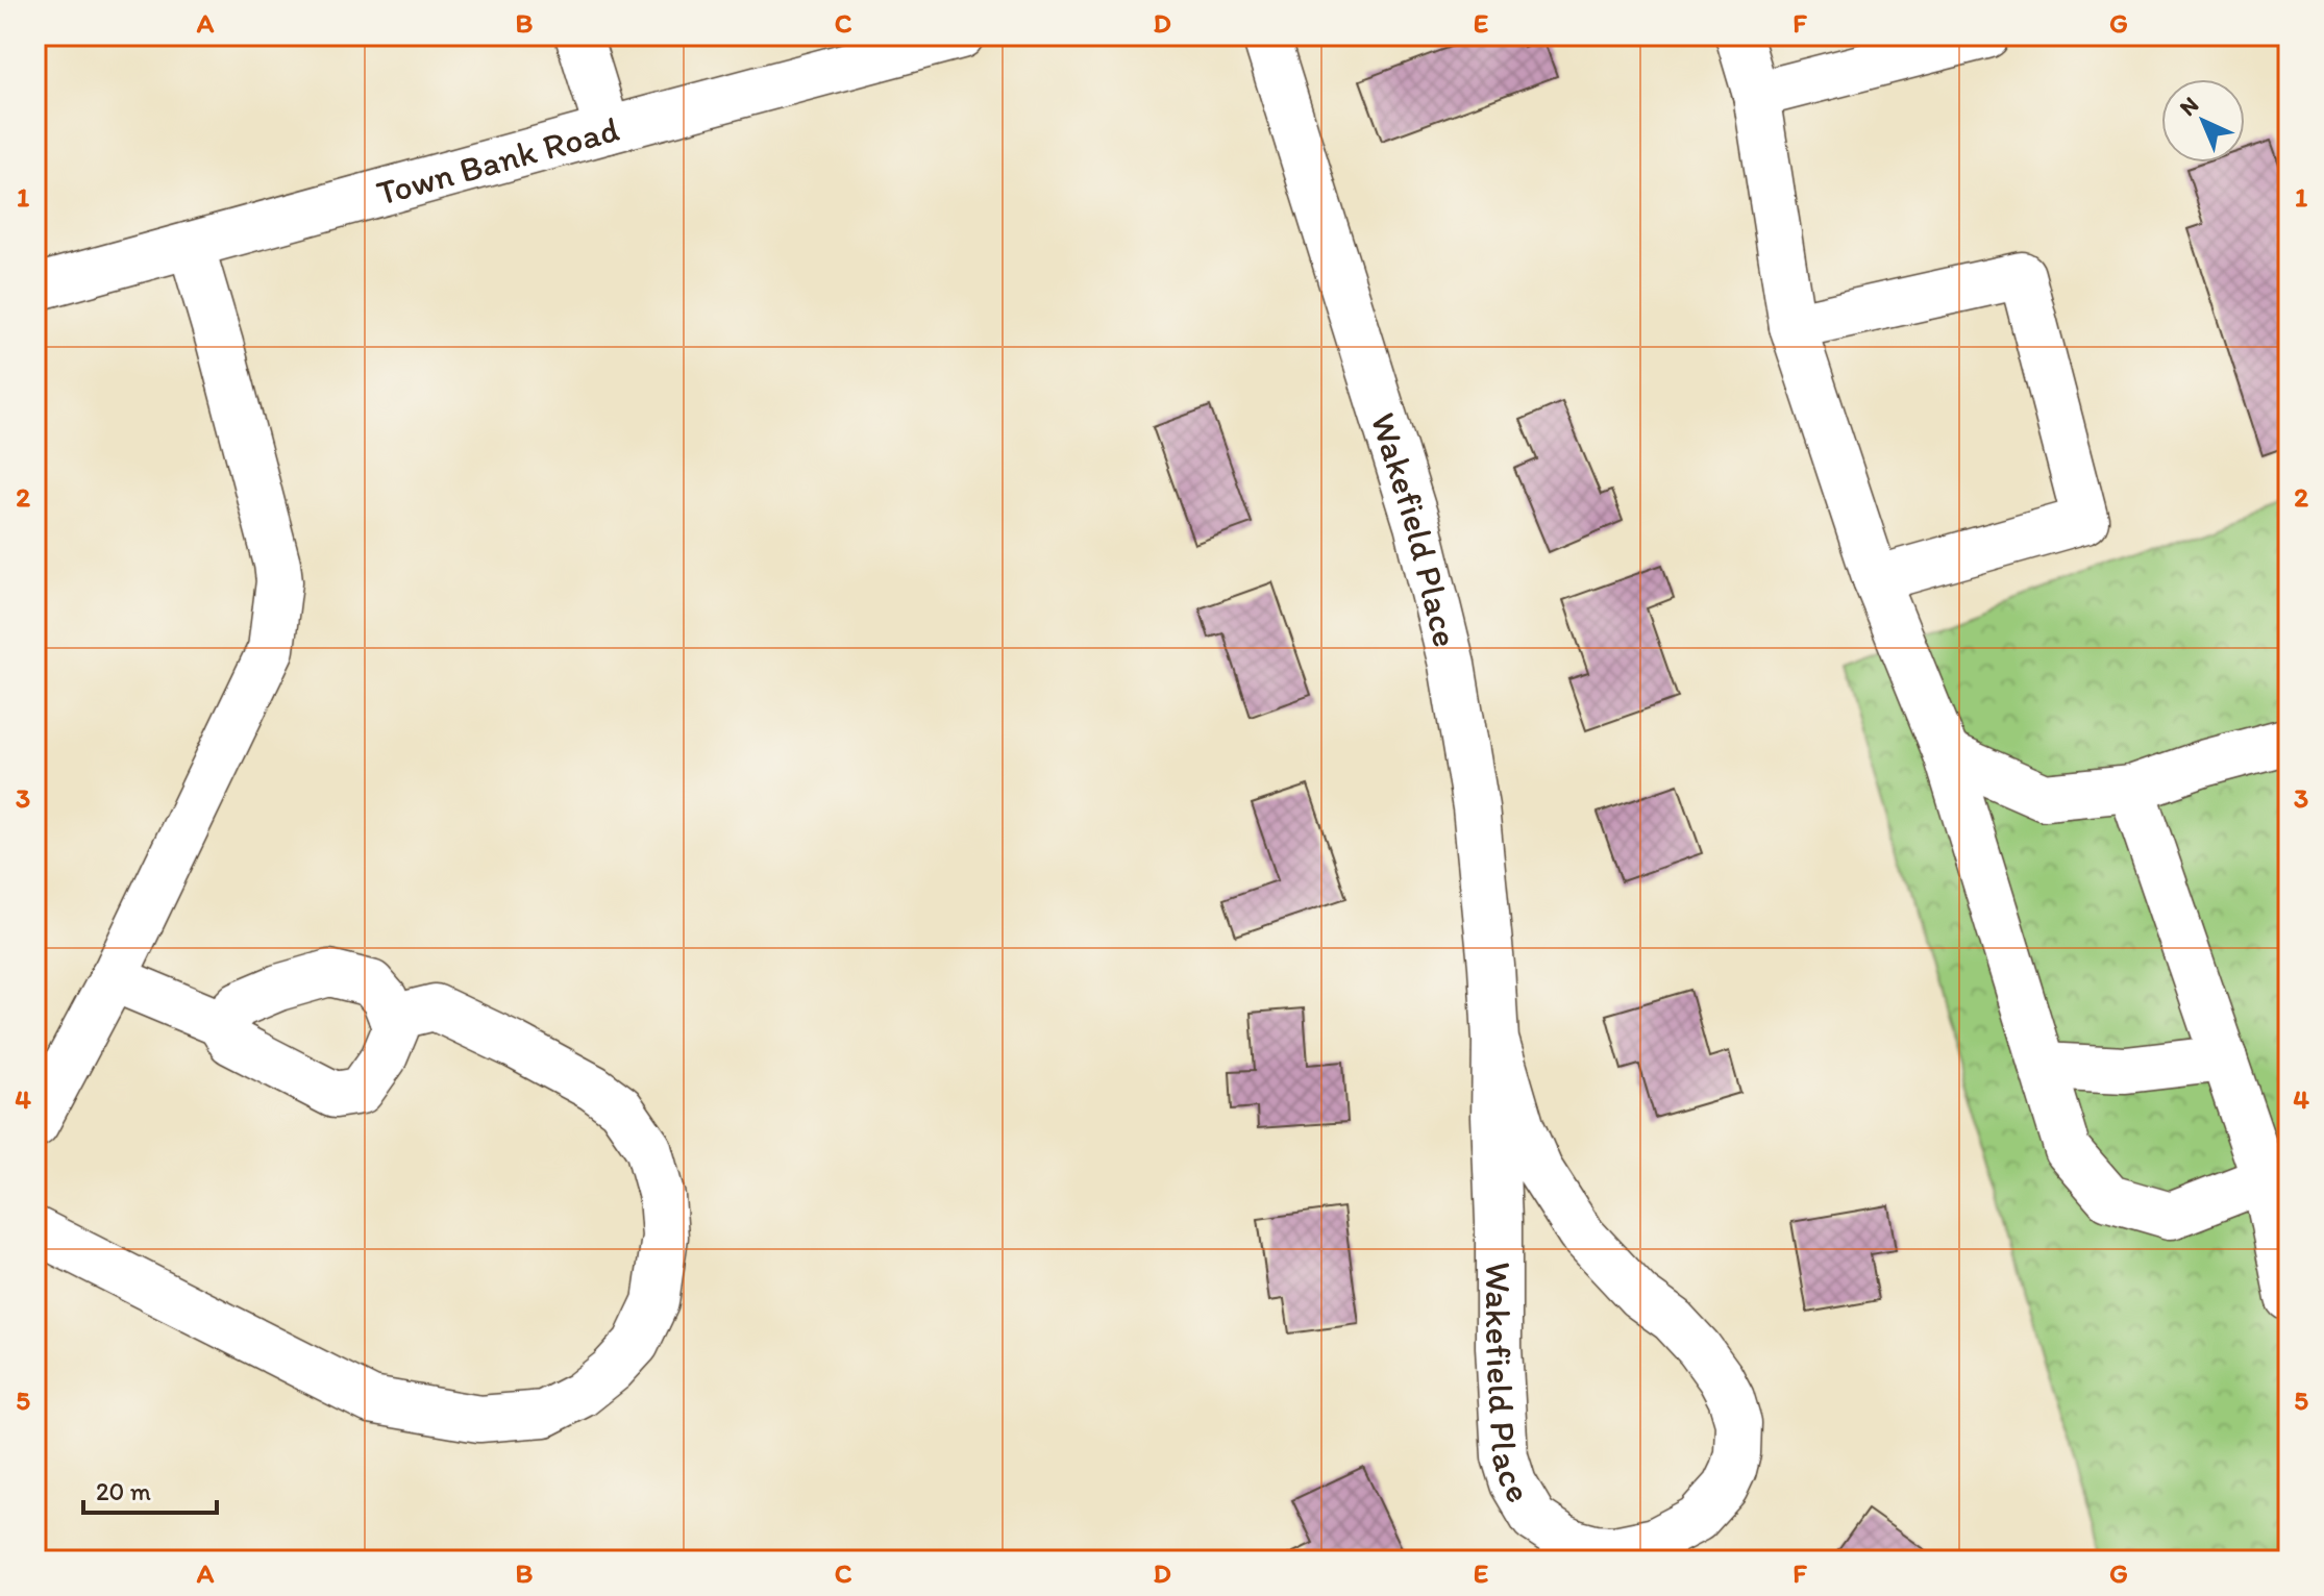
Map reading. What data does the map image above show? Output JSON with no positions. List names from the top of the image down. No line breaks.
{"streets":{"street":["Town Bank Road","Wakefield Place"]},"scale_bar":"20 m","north":"top left","grid":{"columns":["A","B","C","D","E","F","G"],"rows":["1","2","3","4","5"]}}
